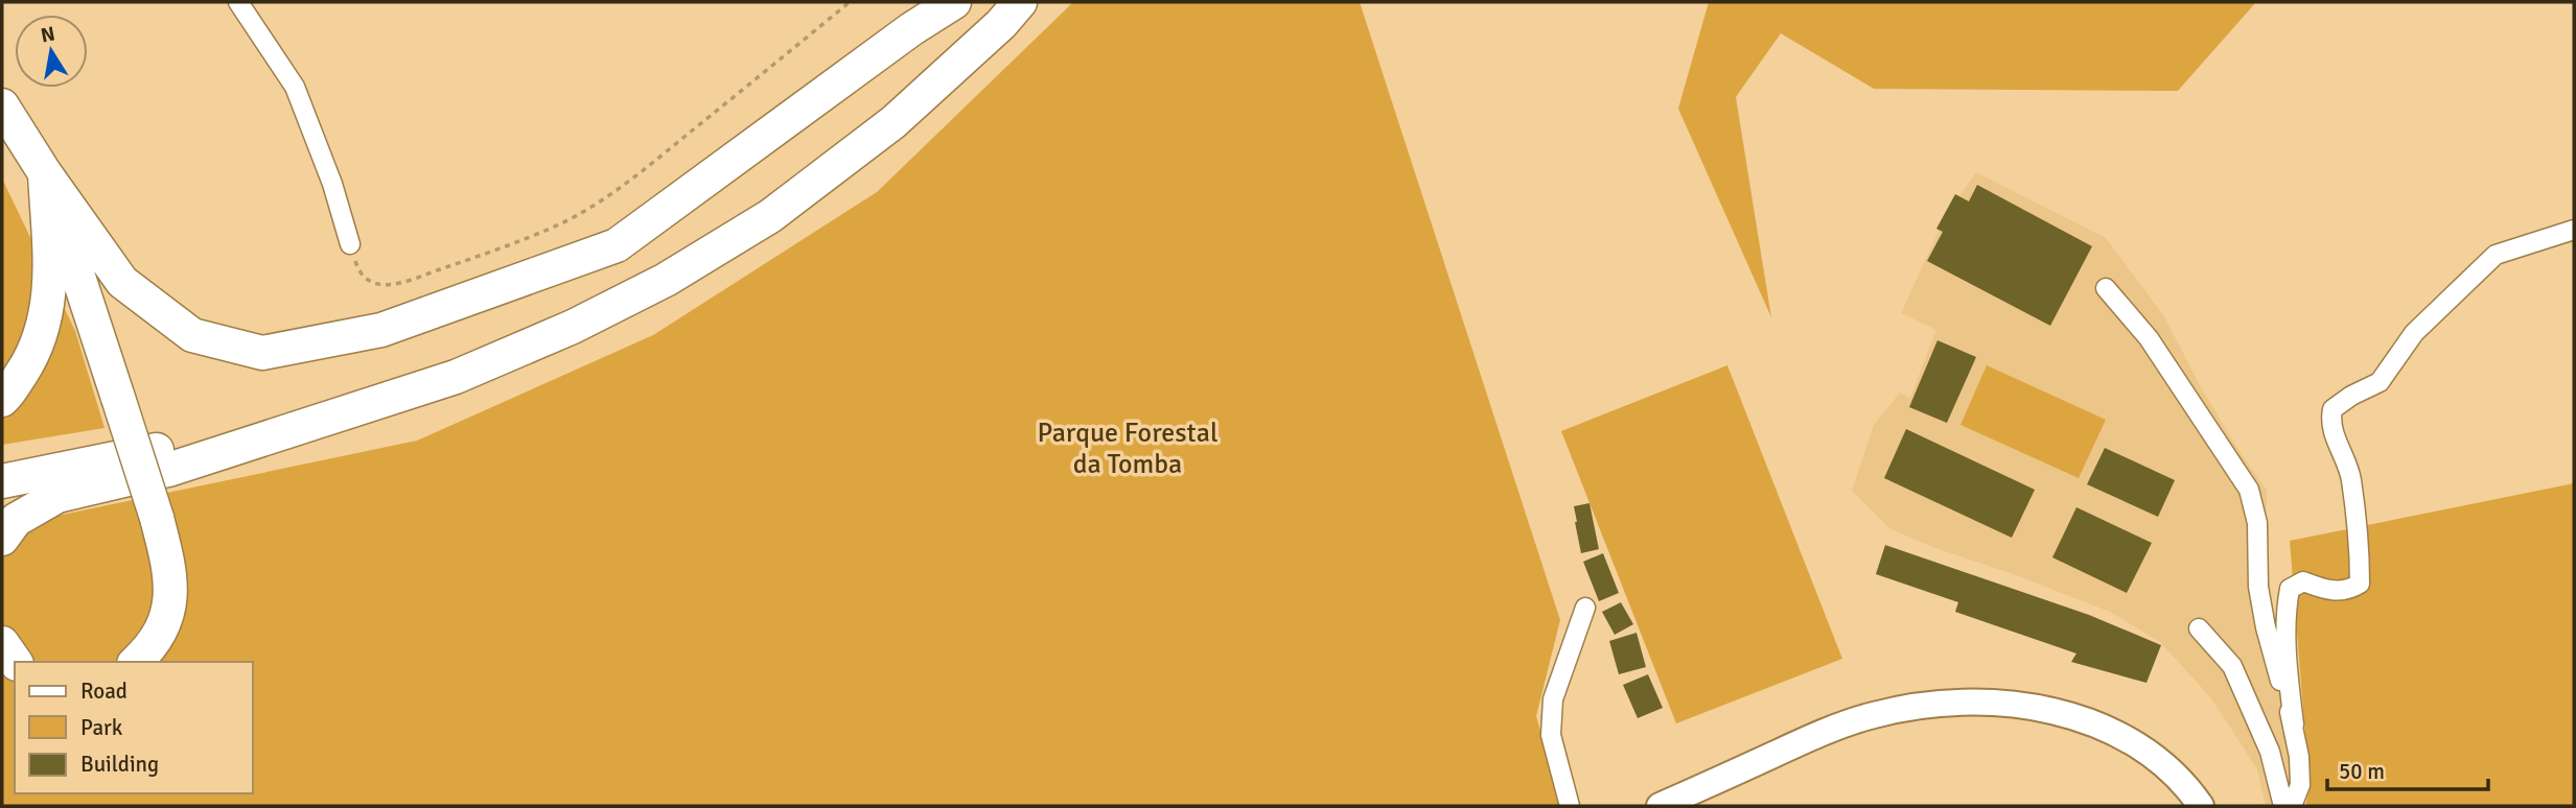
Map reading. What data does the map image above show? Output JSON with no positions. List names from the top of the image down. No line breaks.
{"parks":["Parque Forestal da Tomba"],"legend":["Road","Park","Building"],"scale_bar":"50 m","north":"top"}
